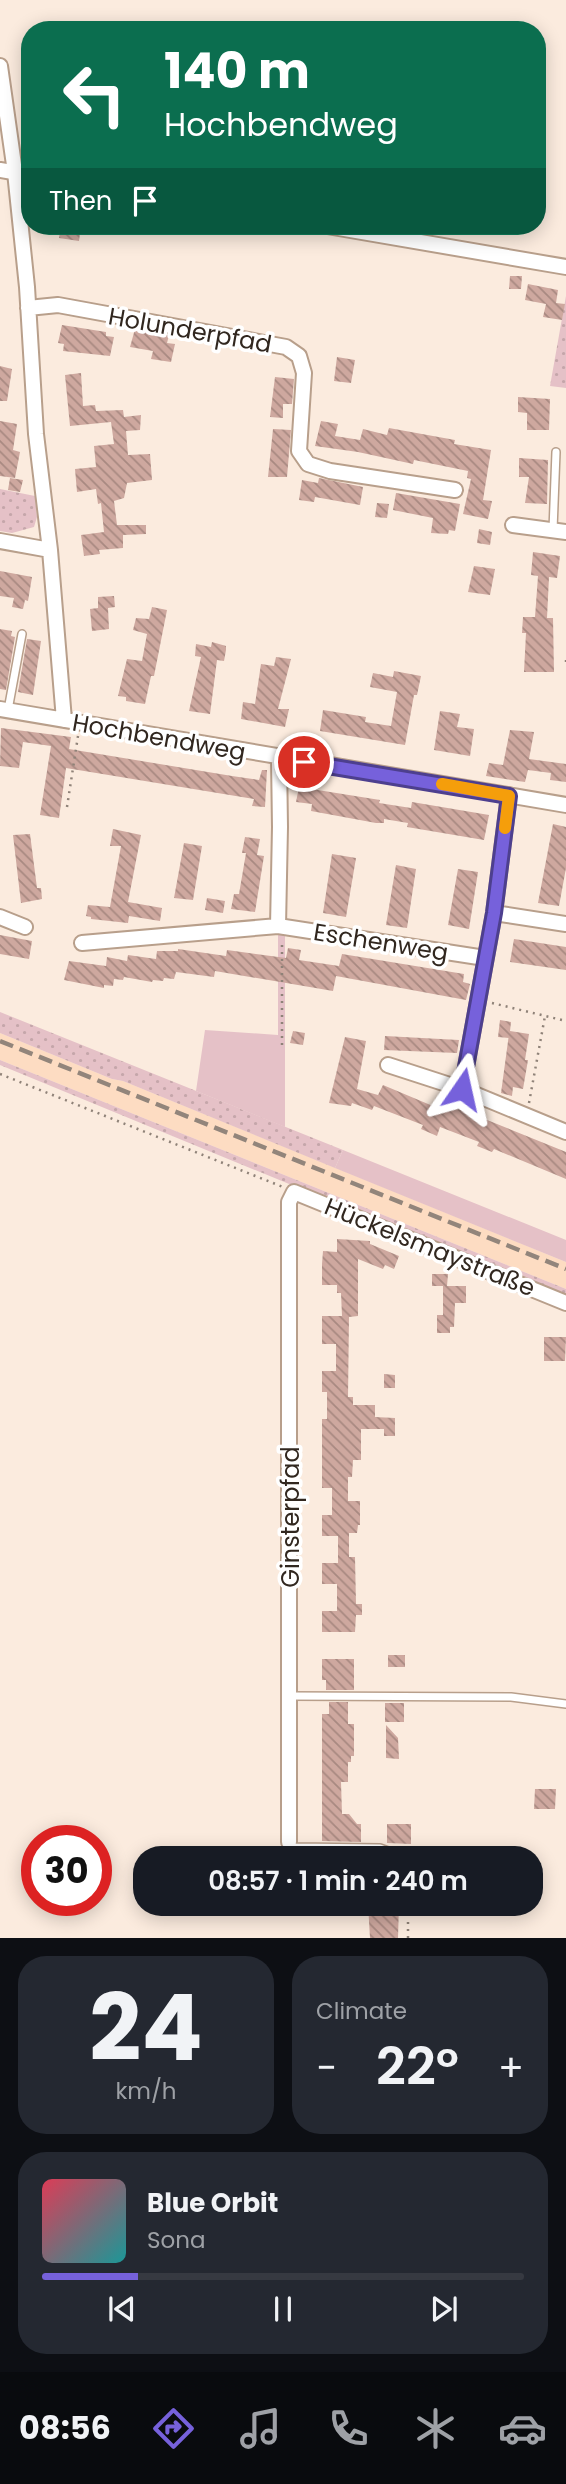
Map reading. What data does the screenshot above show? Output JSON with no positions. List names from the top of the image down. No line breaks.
{"streets":{"street":["Holunderpfad","Hochbendweg","Eschenweg","Hückelsmaystraße","Ginsterpfad"]},"crossings":[["Hochbendweg","Eschenweg"],["Hückelsmaystraße","Ginsterpfad"]],"page":{"turn":["140 m","Hochbendweg"],"then":"Then","limit":"30","trip":"08:57 · 1 min · 240 m","tile":[["24","km/h"],"Climate"],"heat":["−","22°","+"],"song":["Blue Orbit","Sona"],"tabs":"08:56"}}
